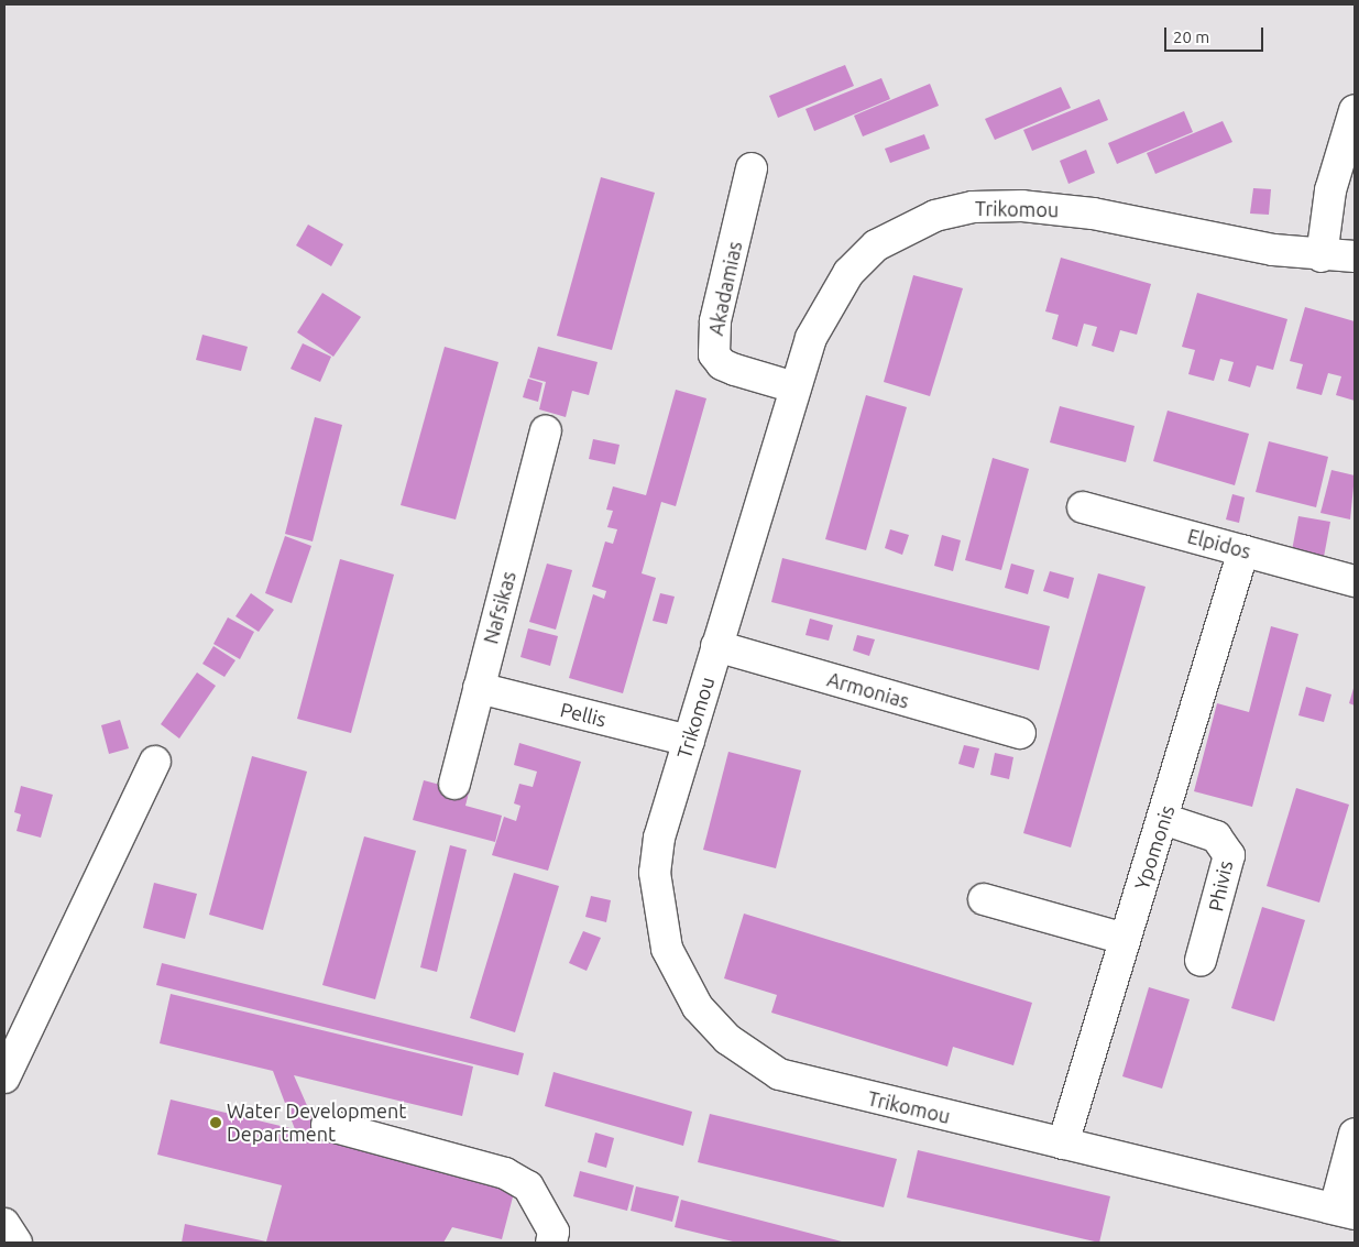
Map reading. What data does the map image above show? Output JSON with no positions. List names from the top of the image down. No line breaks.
{"streets":{"street":["Trikomou","Akadamias","Elpidos","Nafsikas","Armonias","Pellis","Ypomonis","Phivis"]},"crossings":[["Trikomou","Akadamias"],["Trikomou","Armonias"],["Trikomou","Pellis"],["Trikomou","Ypomonis"],["Elpidos","Ypomonis"],["Nafsikas","Pellis"],["Ypomonis","Phivis"]],"places":["Water Development Department"],"scale_bar":"20 m"}
